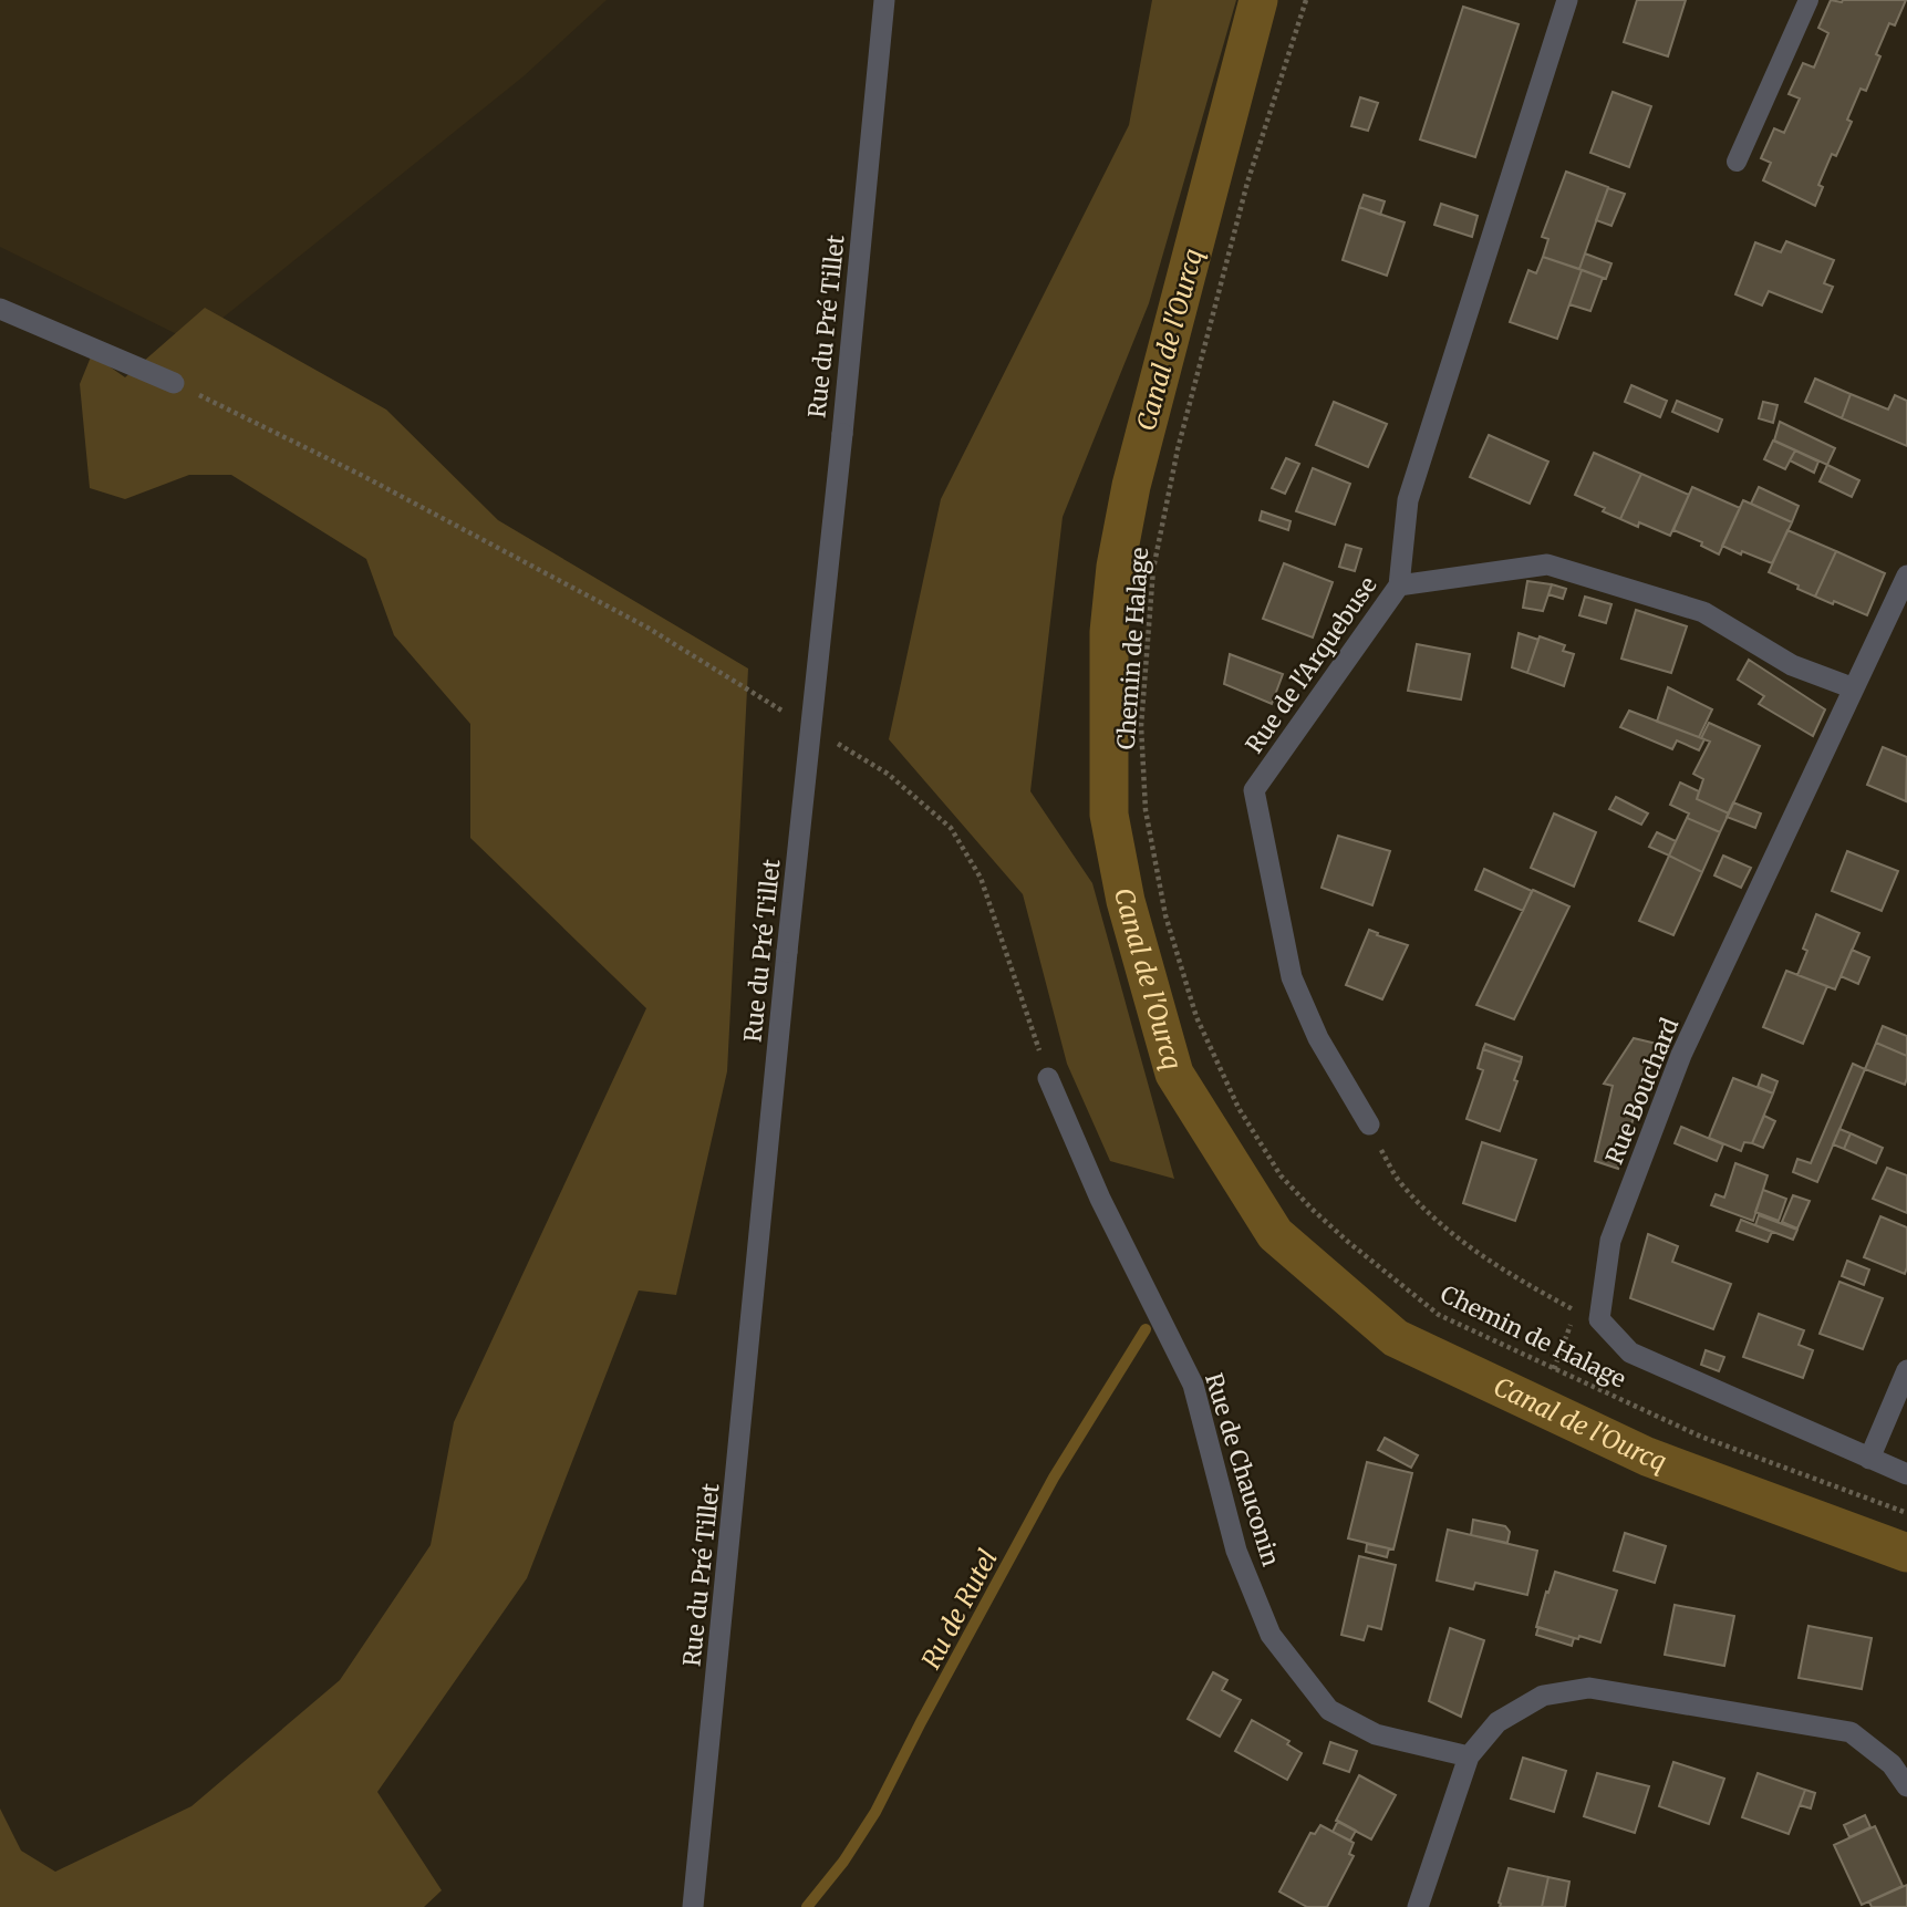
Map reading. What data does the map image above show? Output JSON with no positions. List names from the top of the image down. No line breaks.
{"streets":{"street":["Rue du Pré Tillet","Rue de l'Arquebuse","Rue Bouchard","Rue de Chauconin"],"path":["Chemin de Halage"]},"water":["Canal de l'Ourcq","Ru de Rutel"]}
